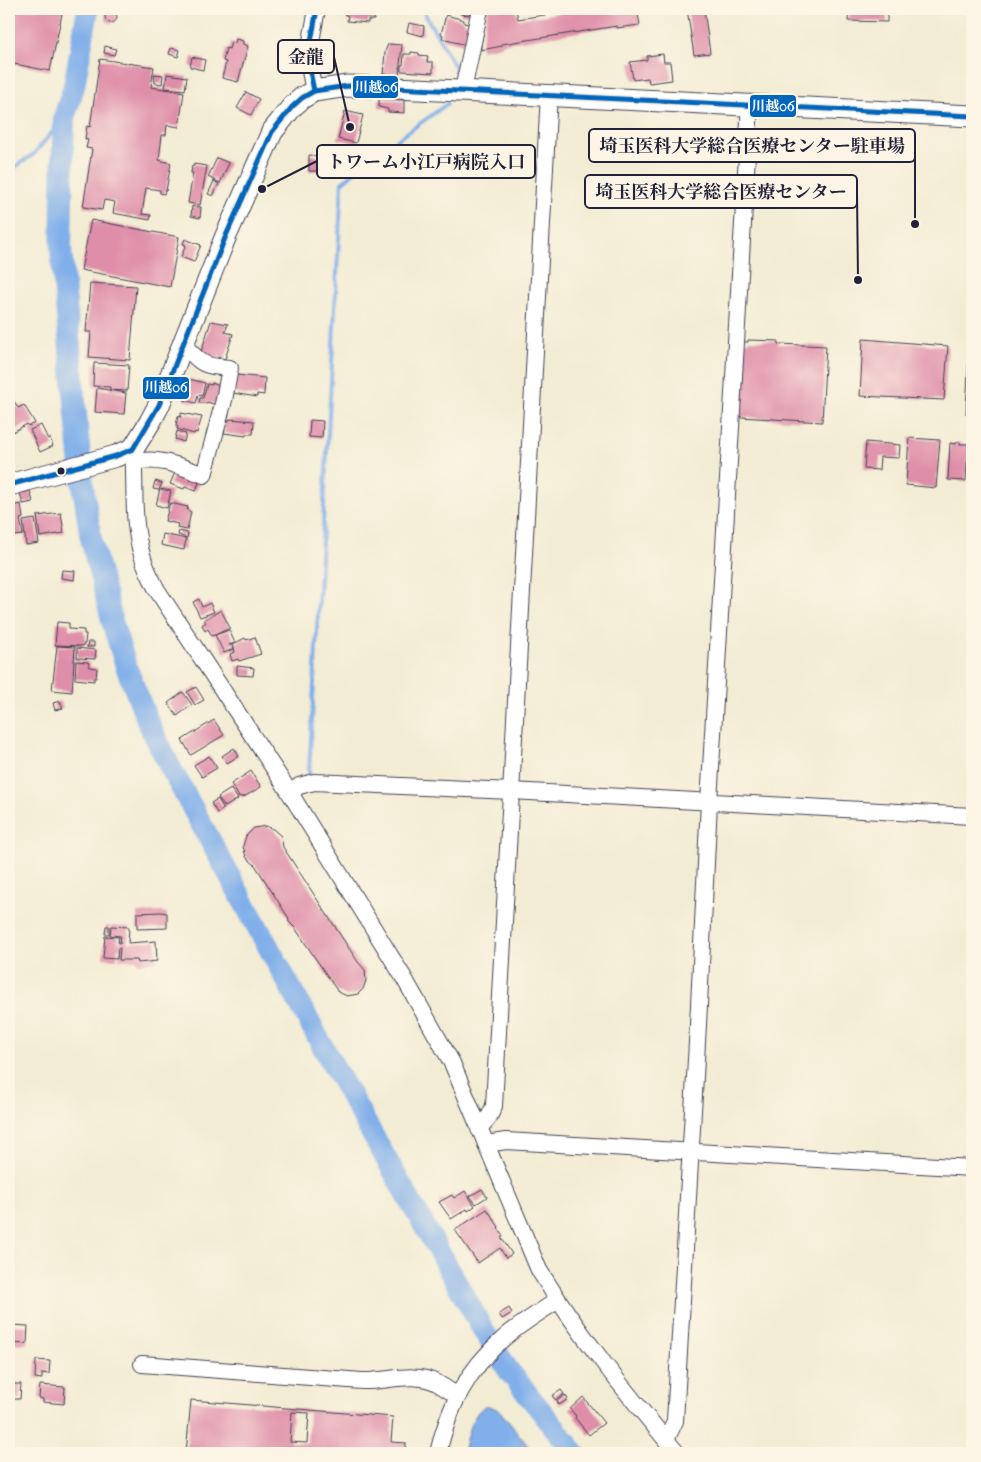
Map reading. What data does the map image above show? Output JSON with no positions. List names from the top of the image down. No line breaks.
{"places":["金龍","トワーム小江戸病院入口","埼玉医科大学総合医療センター駐車場","埼玉医科大学総合医療センター"],"lines":["transit line 川越06"]}
